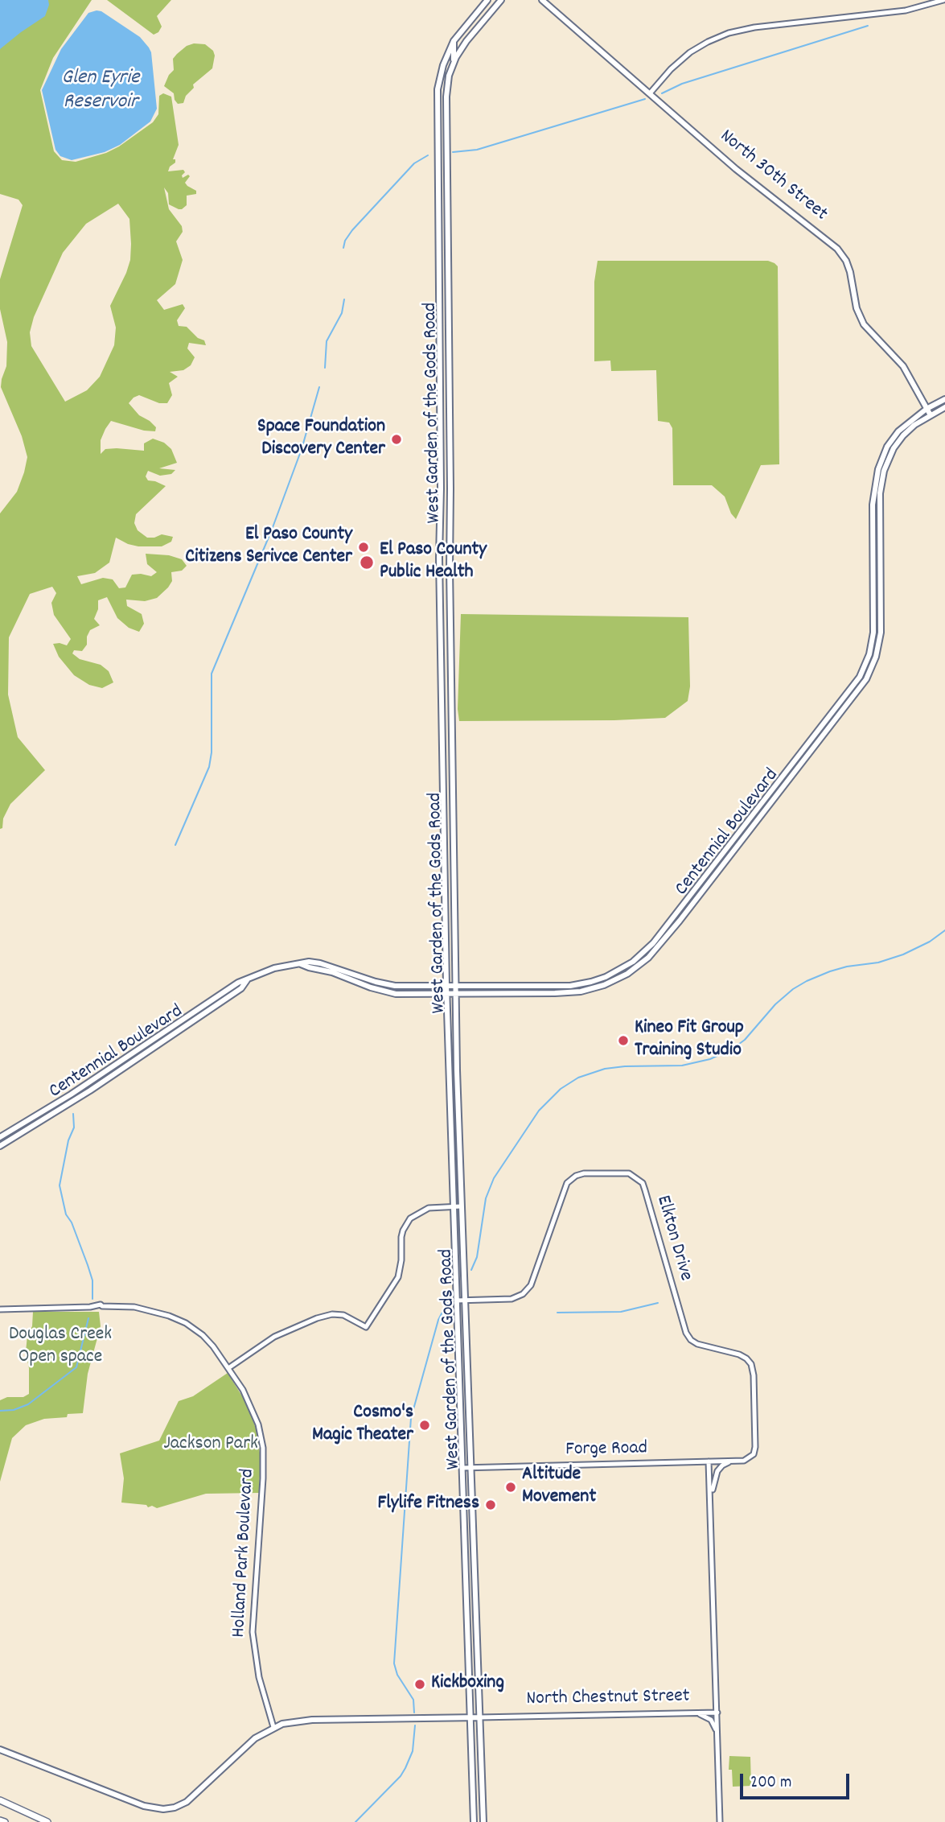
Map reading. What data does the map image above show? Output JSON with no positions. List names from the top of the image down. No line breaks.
{"streets":{"main road":["North 30th Street","West Garden of the Gods Road","Centennial Boulevard","North Chestnut Street"],"street":["Elkton Drive","Forge Road","Holland Park Boulevard"]},"crossings":[["North 30th Street","Centennial Boulevard"],["West Garden of the Gods Road","Centennial Boulevard"],["West Garden of the Gods Road","Elkton Drive"],["West Garden of the Gods Road","Forge Road"],["West Garden of the Gods Road","North Chestnut Street"],["Elkton Drive","Forge Road"],["Holland Park Boulevard","North Chestnut Street"]],"water":["Glen Eyrie Reservoir"],"parks":["Douglas Creek Open space","Jackson Park"],"places":["Space Foundation Discovery Center","El Paso County Citizens Serivce Center","El Paso County Public Health","Kineo Fit Group Training Studio","Cosmo's Magic Theater","Altitude Movement","Flylife Fitness","Kickboxing"],"scale_bar":"200 m"}
